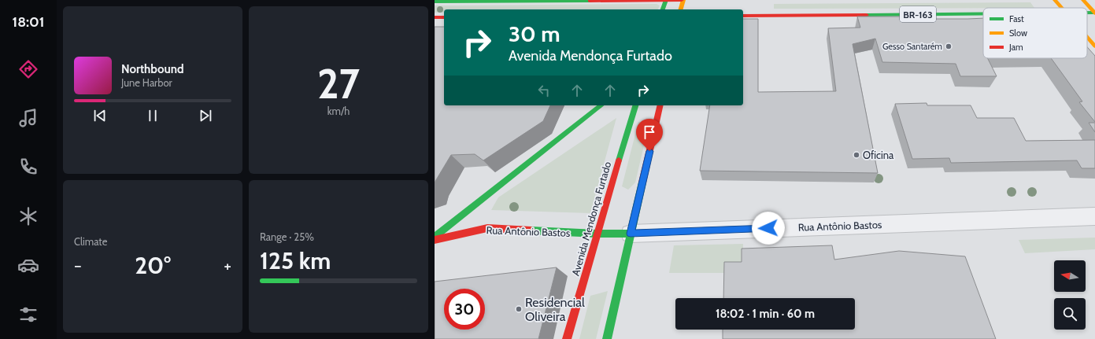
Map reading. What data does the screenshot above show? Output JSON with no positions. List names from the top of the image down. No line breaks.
{"streets":{"main road":["BR-163","Avenida Mendonça Furtado","Rua Antônio Bastos"]},"crossings":[["Avenida Mendonça Furtado","Rua Antônio Bastos"]],"places":["Gesso Santarém","Oficina","Residencial Oliveira"],"legend":["Fast","Slow","Jam"],"north":"left","page":{"tabs":"18:01","tile":[["27","km/h"],"Climate",["Range · 25%","125 km"]],"turn":["30 m","Avenida Mendonça Furtado"],"song":["Northbound","June Harbor"],"heat":["−","20°","+"],"limit":"30","trip":"18:02 · 1 min · 60 m"}}
